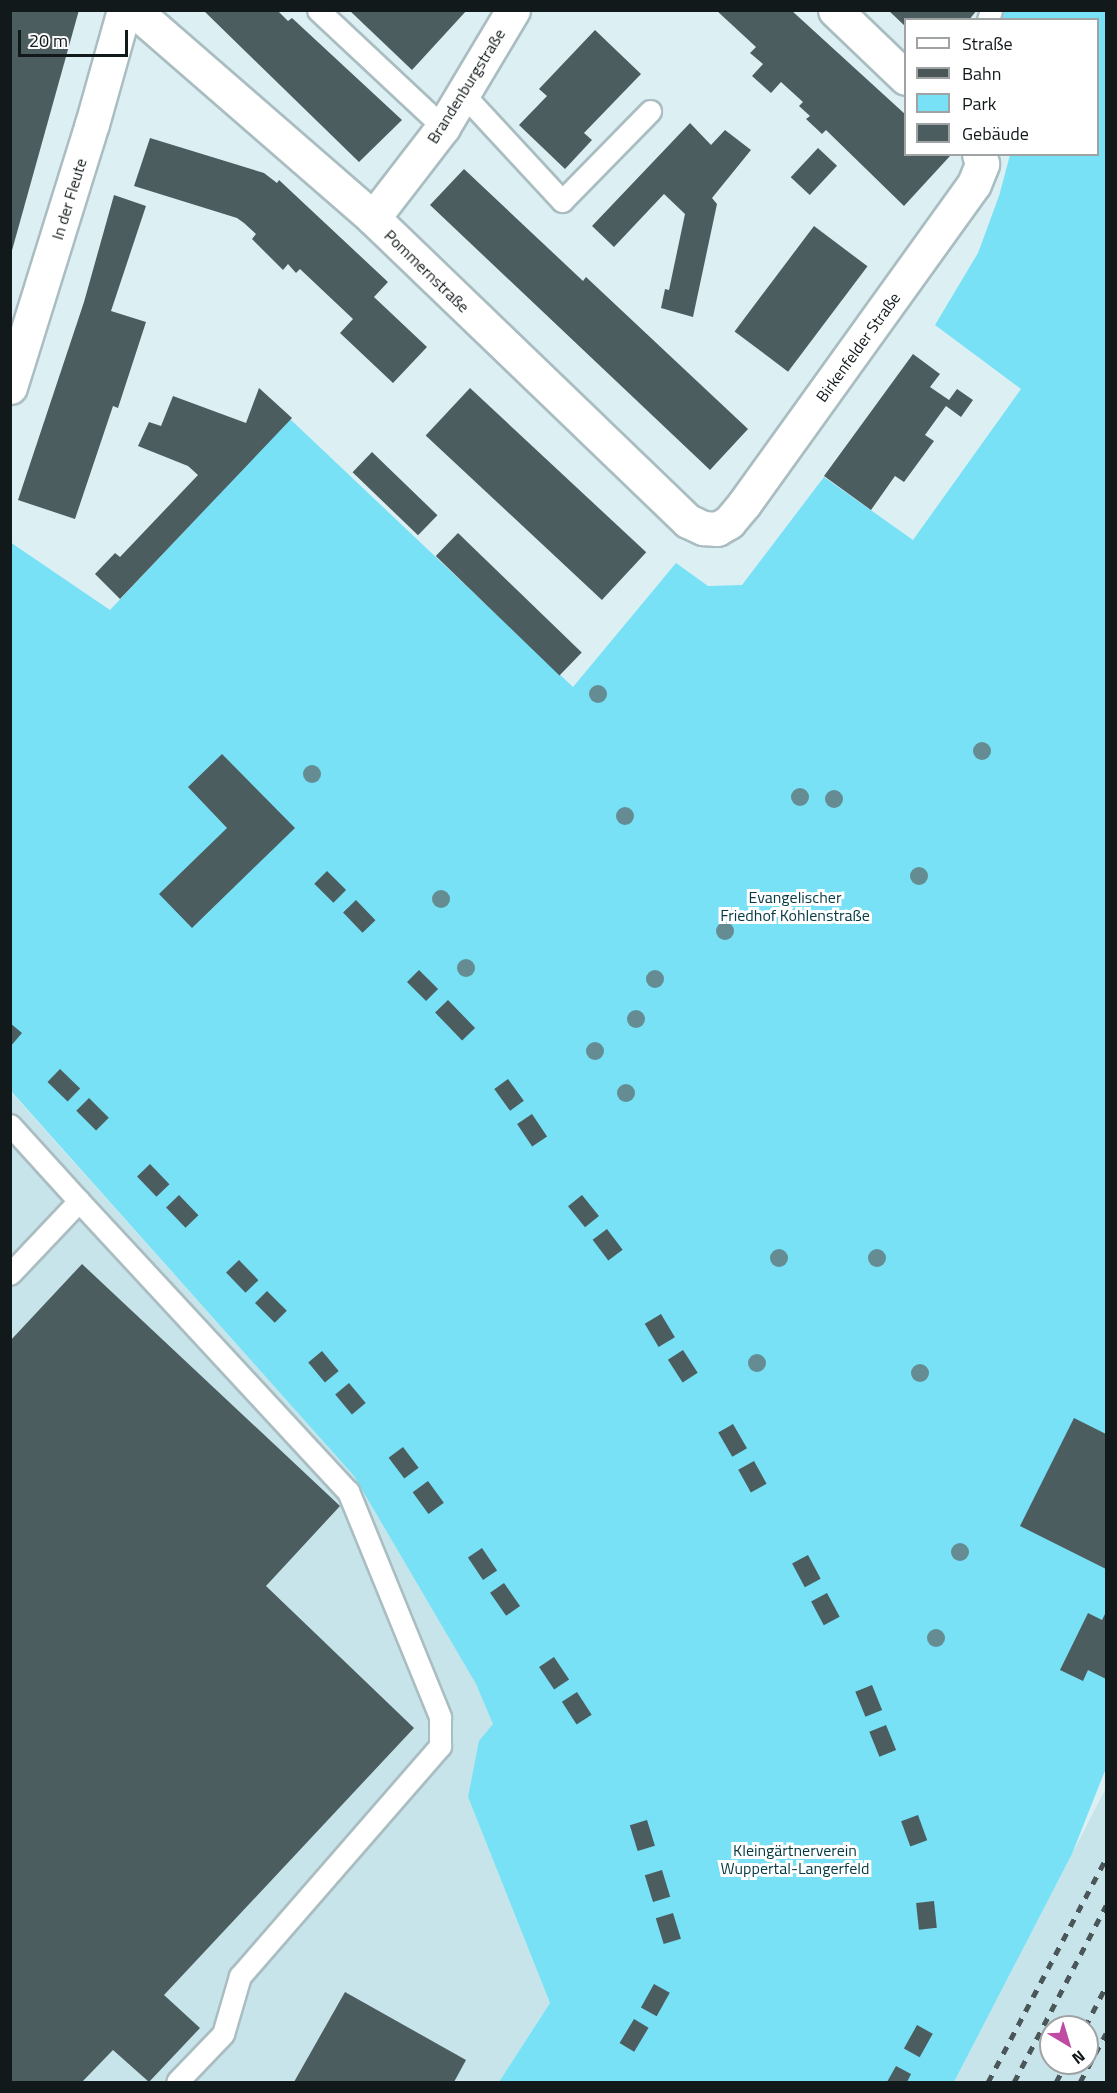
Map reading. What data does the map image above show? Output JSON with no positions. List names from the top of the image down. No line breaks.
{"streets":{"street":["Brandenburgstraße","In der Fleute","Pommernstraße","Birkenfelder Straße"]},"crossings":[["Brandenburgstraße","Pommernstraße"],["Pommernstraße","Birkenfelder Straße"]],"parks":["Evangelischer Friedhof Kohlenstraße","Kleingärtnerverein Wuppertal-Langerfeld"],"legend":["Straße","Bahn","Park","Gebäude"],"scale_bar":"20 m","north":"bottom right"}
